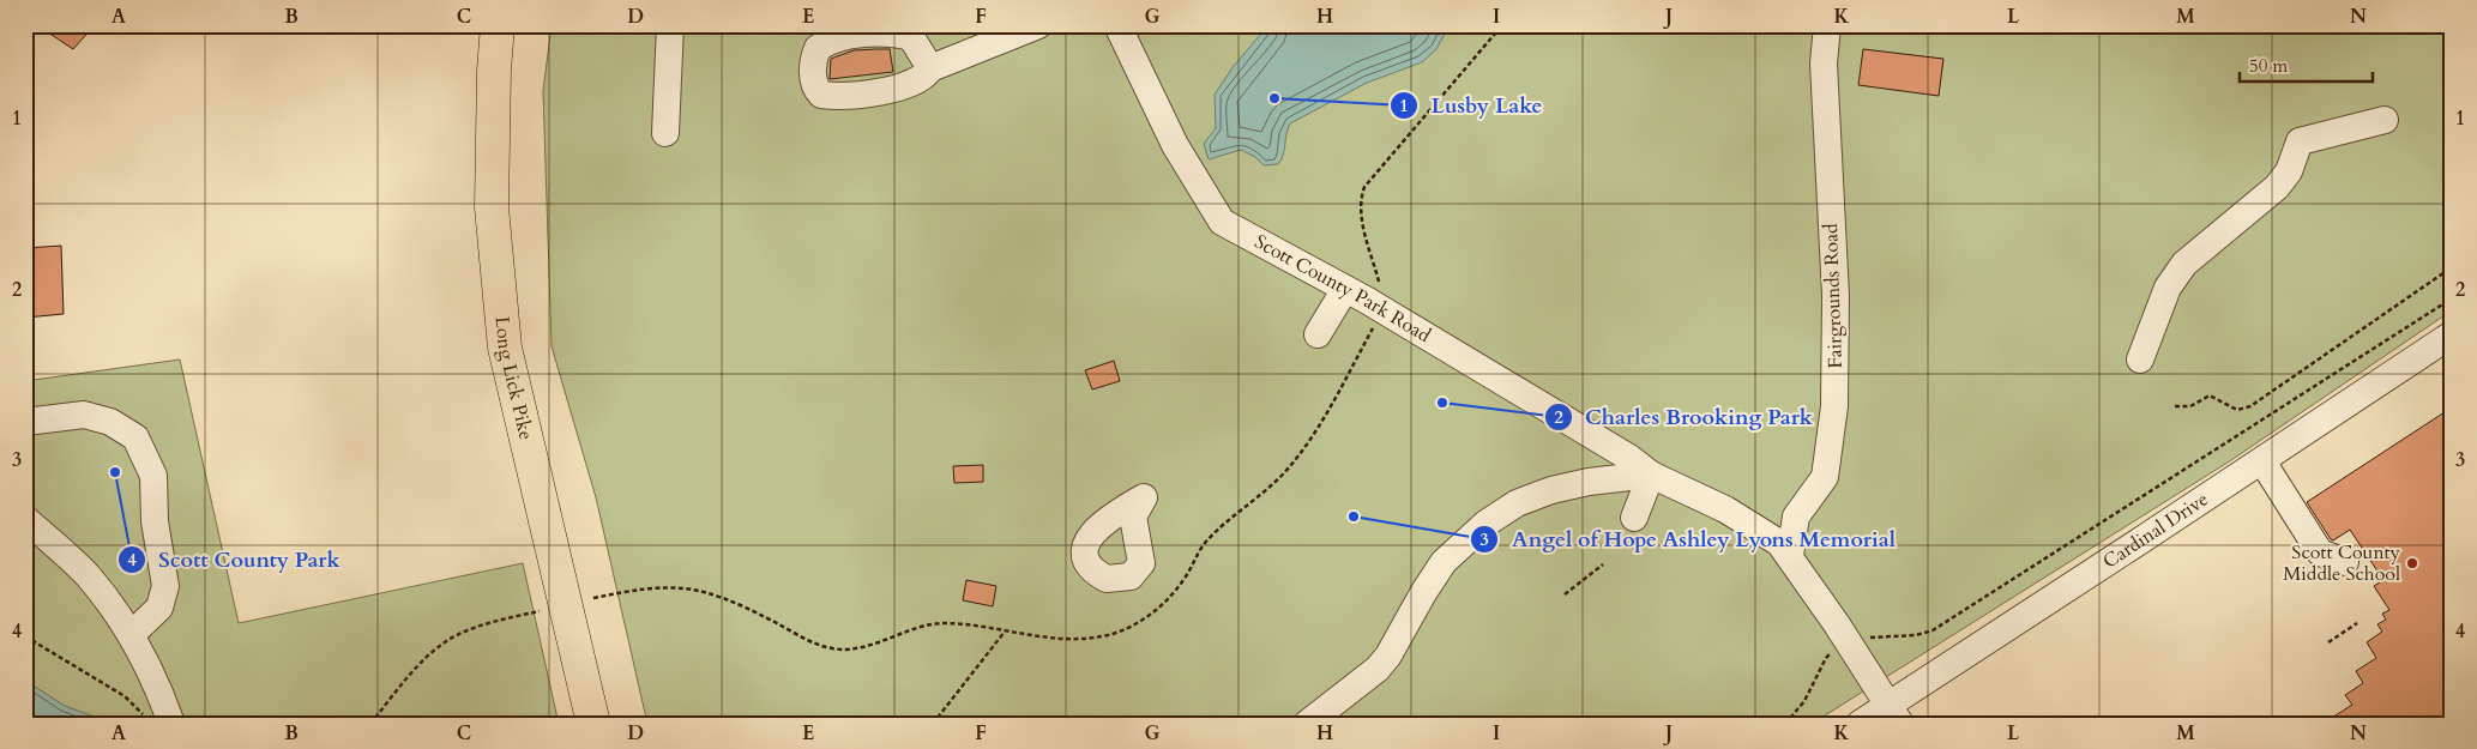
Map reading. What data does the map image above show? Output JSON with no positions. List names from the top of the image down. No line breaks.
{"streets":{"main road":["Long Lick Pike"],"street":["Scott County Park Road","Fairgrounds Road","Cardinal Drive"]},"crossings":[["Scott County Park Road","Fairgrounds Road"]],"places":["Lusby Lake","Charles Brooking Park","Scott County Park","Angel of Hope Ashley Lyons Memorial","Scott County Middle School"],"scale_bar":"50 m","grid":{"columns":["A","B","C","D","E","F","G","H","I","J","K","L","M","N"],"rows":["1","2","3","4"]}}
